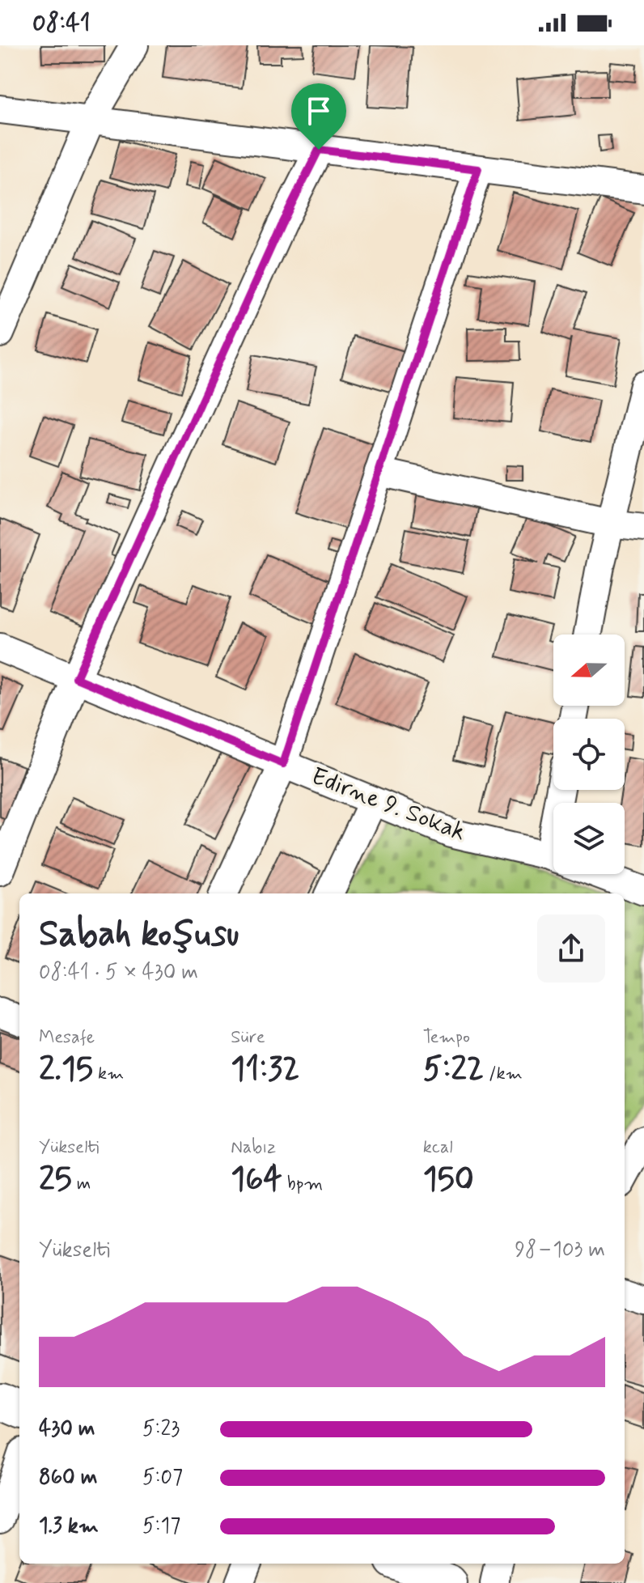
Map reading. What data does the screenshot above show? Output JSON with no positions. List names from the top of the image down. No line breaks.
{"streets":{"street":["Edirne 9. Sokak"]},"north":"left","page":{"status":"08:41","heading":["Sabah koşusu","08:41 · 5 × 430 m"],"stats":[["Mesafe","2.15 km"],["Süre","11:32"],["Tempo","5:22 /km"],["Yükselti","25 m"],["Nabız","164 bpm"],["kcal","150"]],"chart":["Yükselti","98–103 m"],"list":[{"name":"430 m","note":"5:23"},{"name":"860 m","note":"5:07"},{"name":"1.3 km","note":"5:17"}]}}
